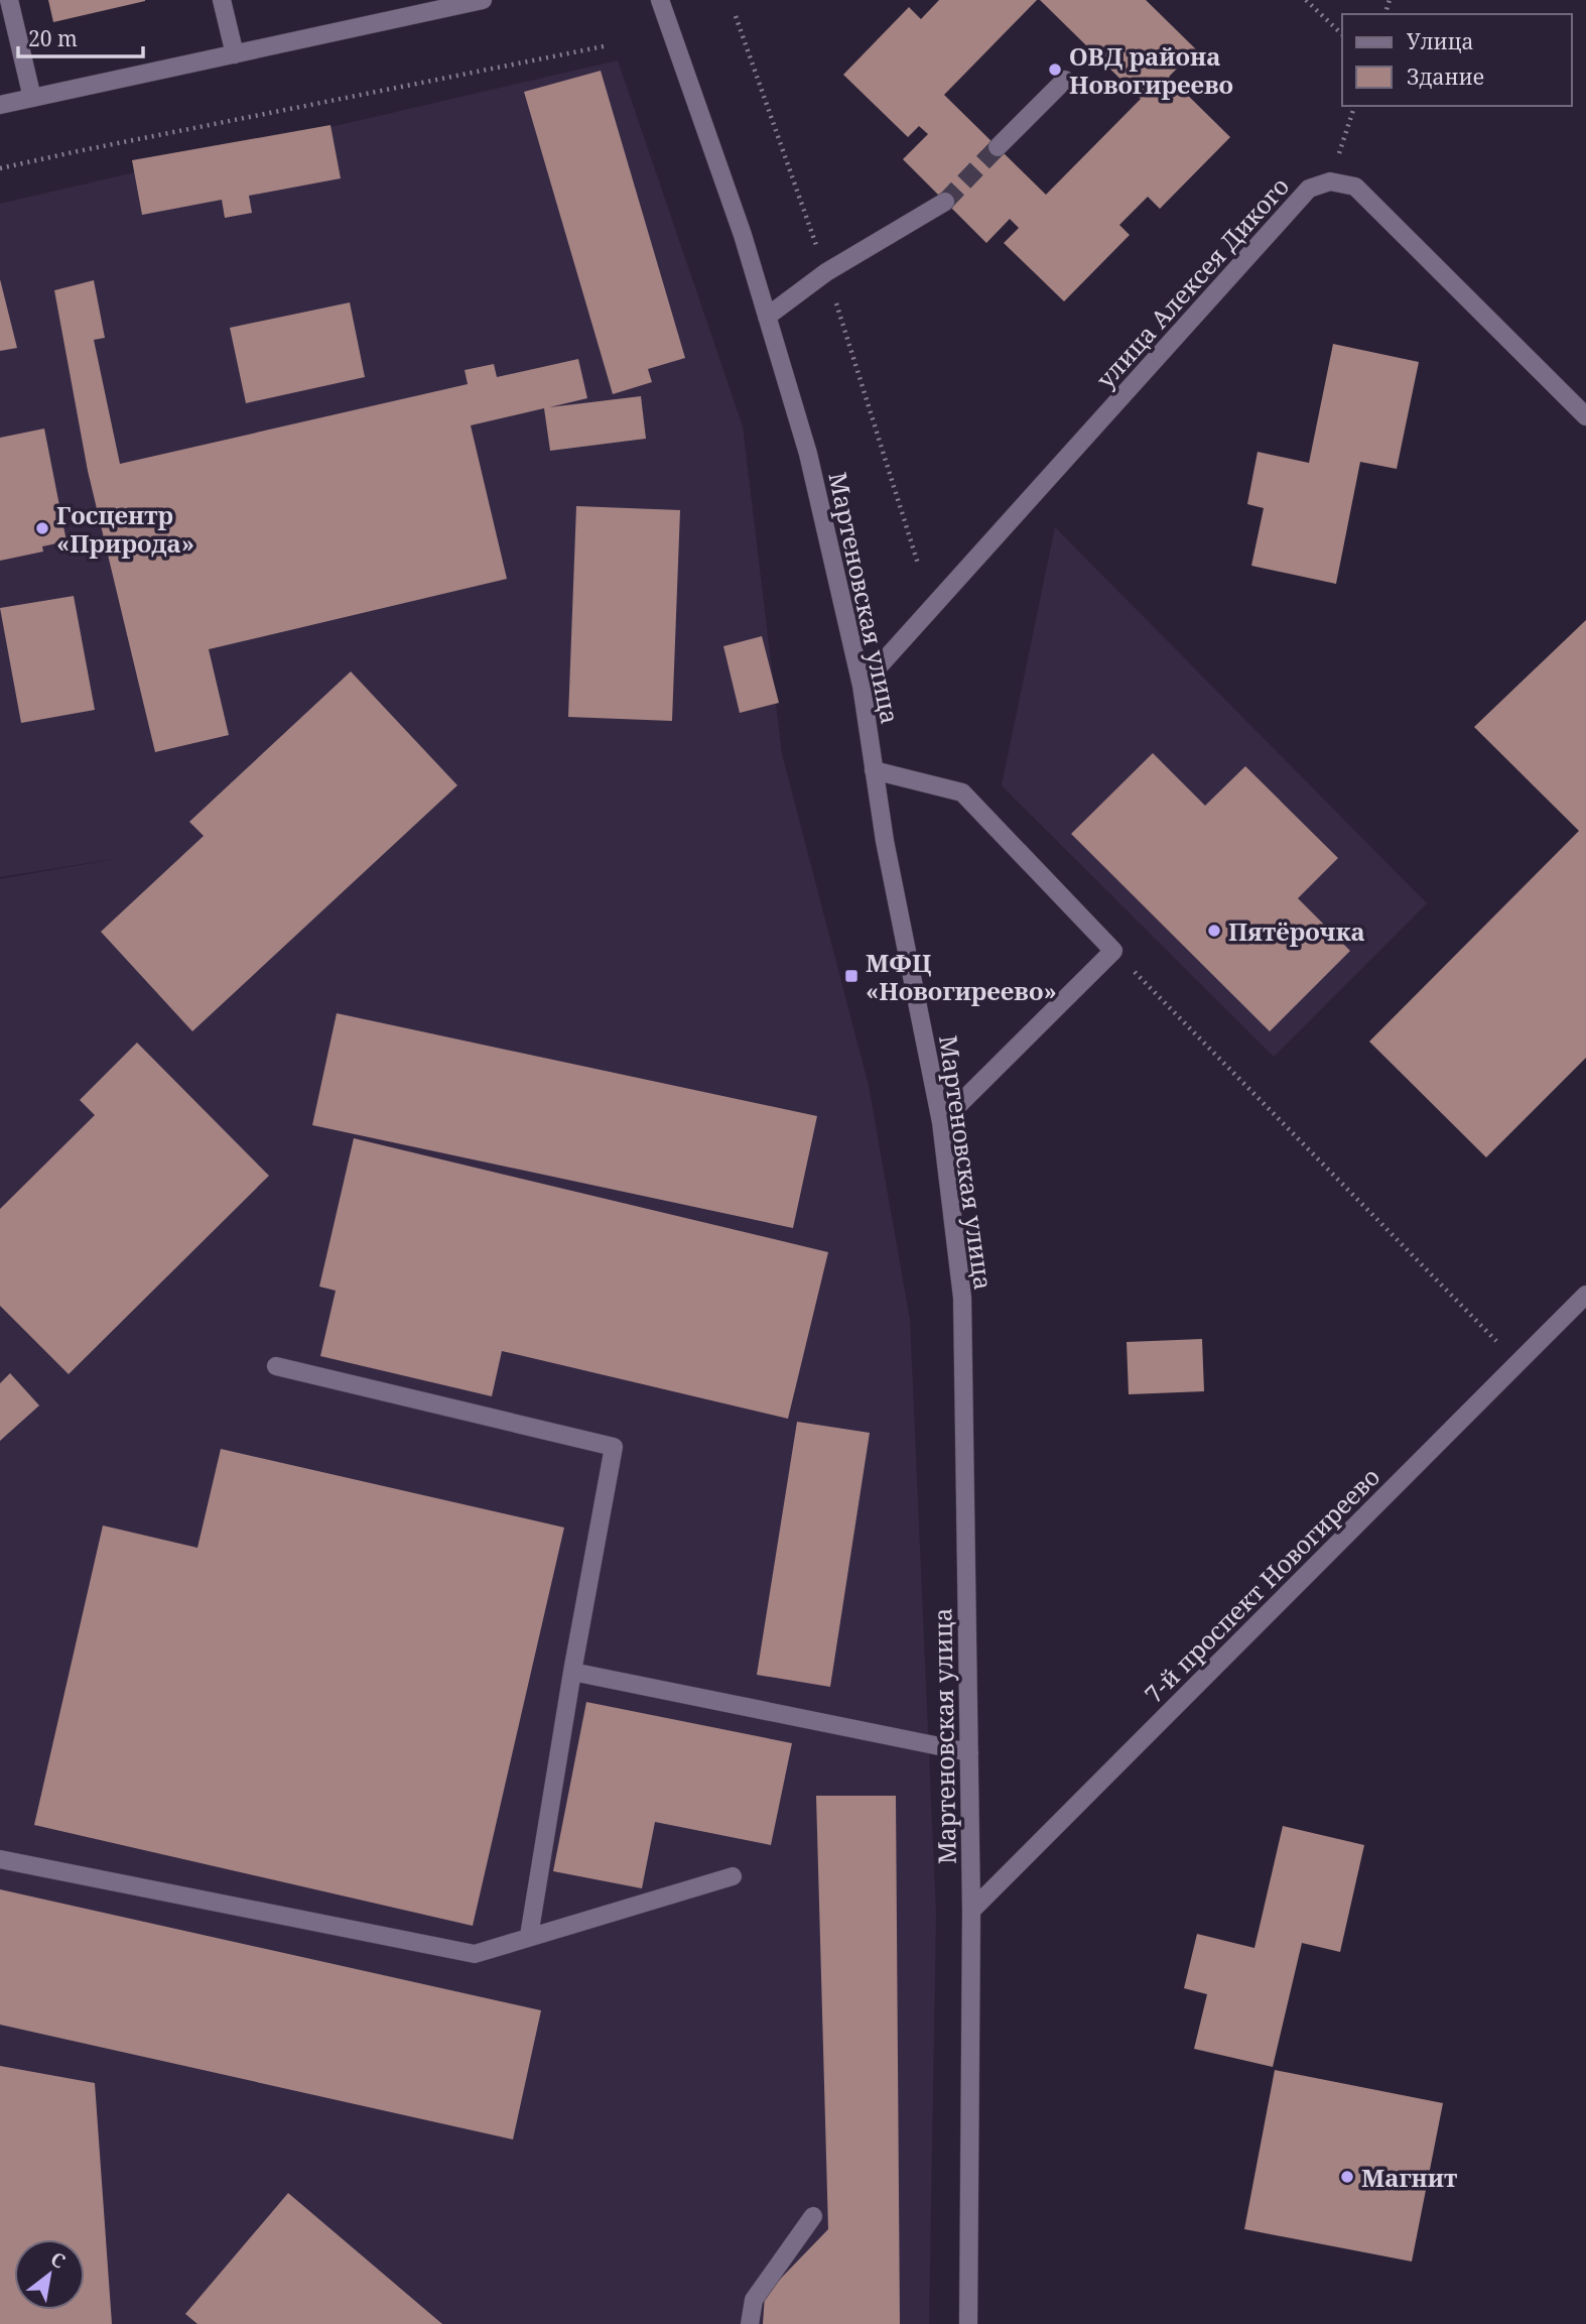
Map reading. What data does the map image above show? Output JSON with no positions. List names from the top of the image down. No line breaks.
{"streets":{"street":["улица Алексея Дикого","Мартеновская улица","7-й проспект Новогиреево"]},"crossings":[["улица Алексея Дикого","Мартеновская улица"],["Мартеновская улица","7-й проспект Новогиреево"]],"places":{"other":["ОВД района Новогиреево","Госцентр «Природа»","Пятёрочка","Магнит"],"transit":["МФЦ «Новогиреево»"]},"legend":["Улица","Здание"],"scale_bar":"20 m","north":"top right"}
